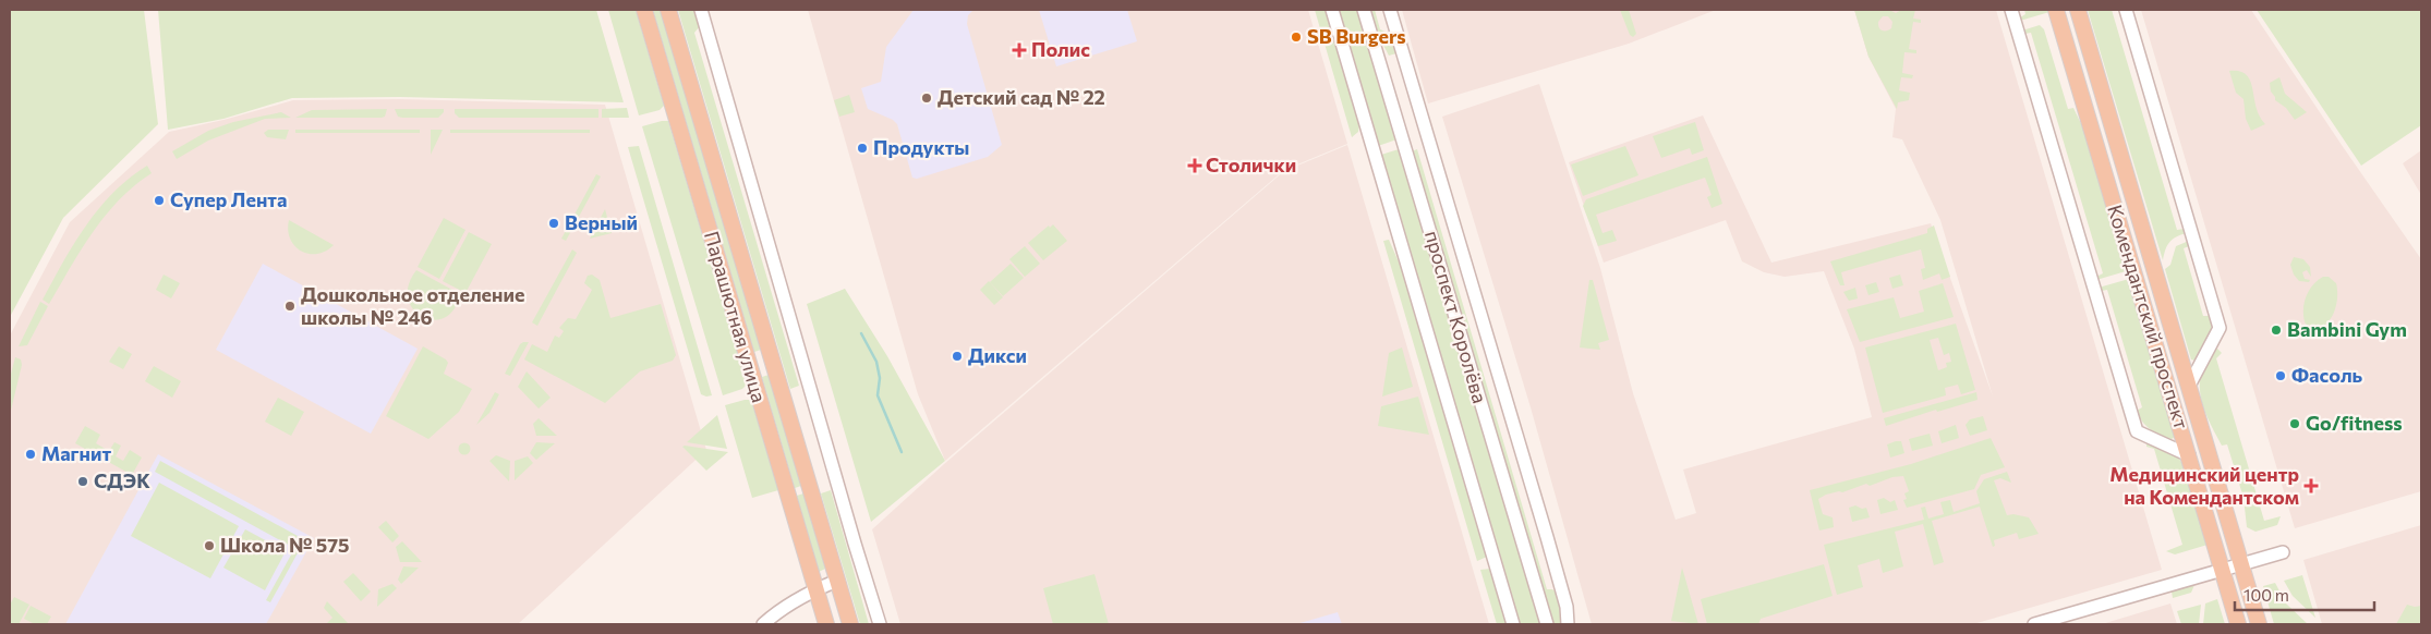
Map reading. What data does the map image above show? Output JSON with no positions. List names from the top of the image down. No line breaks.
{"streets":{"main road":["Парашютная улица","Комендантский проспект"],"street":["проспект Королёва"]},"places":{"other":["SB Burgers","Детский сад № 22","Продукты","Супер Лента","Верный","Дошкольное отделение школы № 246","Bambini Gym","Дикси","Фасоль","Go/fitness","Магнит","СДЭК","Школа № 575"],"health":["Полис","Столички","Медицинский центр на Комендантском"]},"scale_bar":"100 m"}
